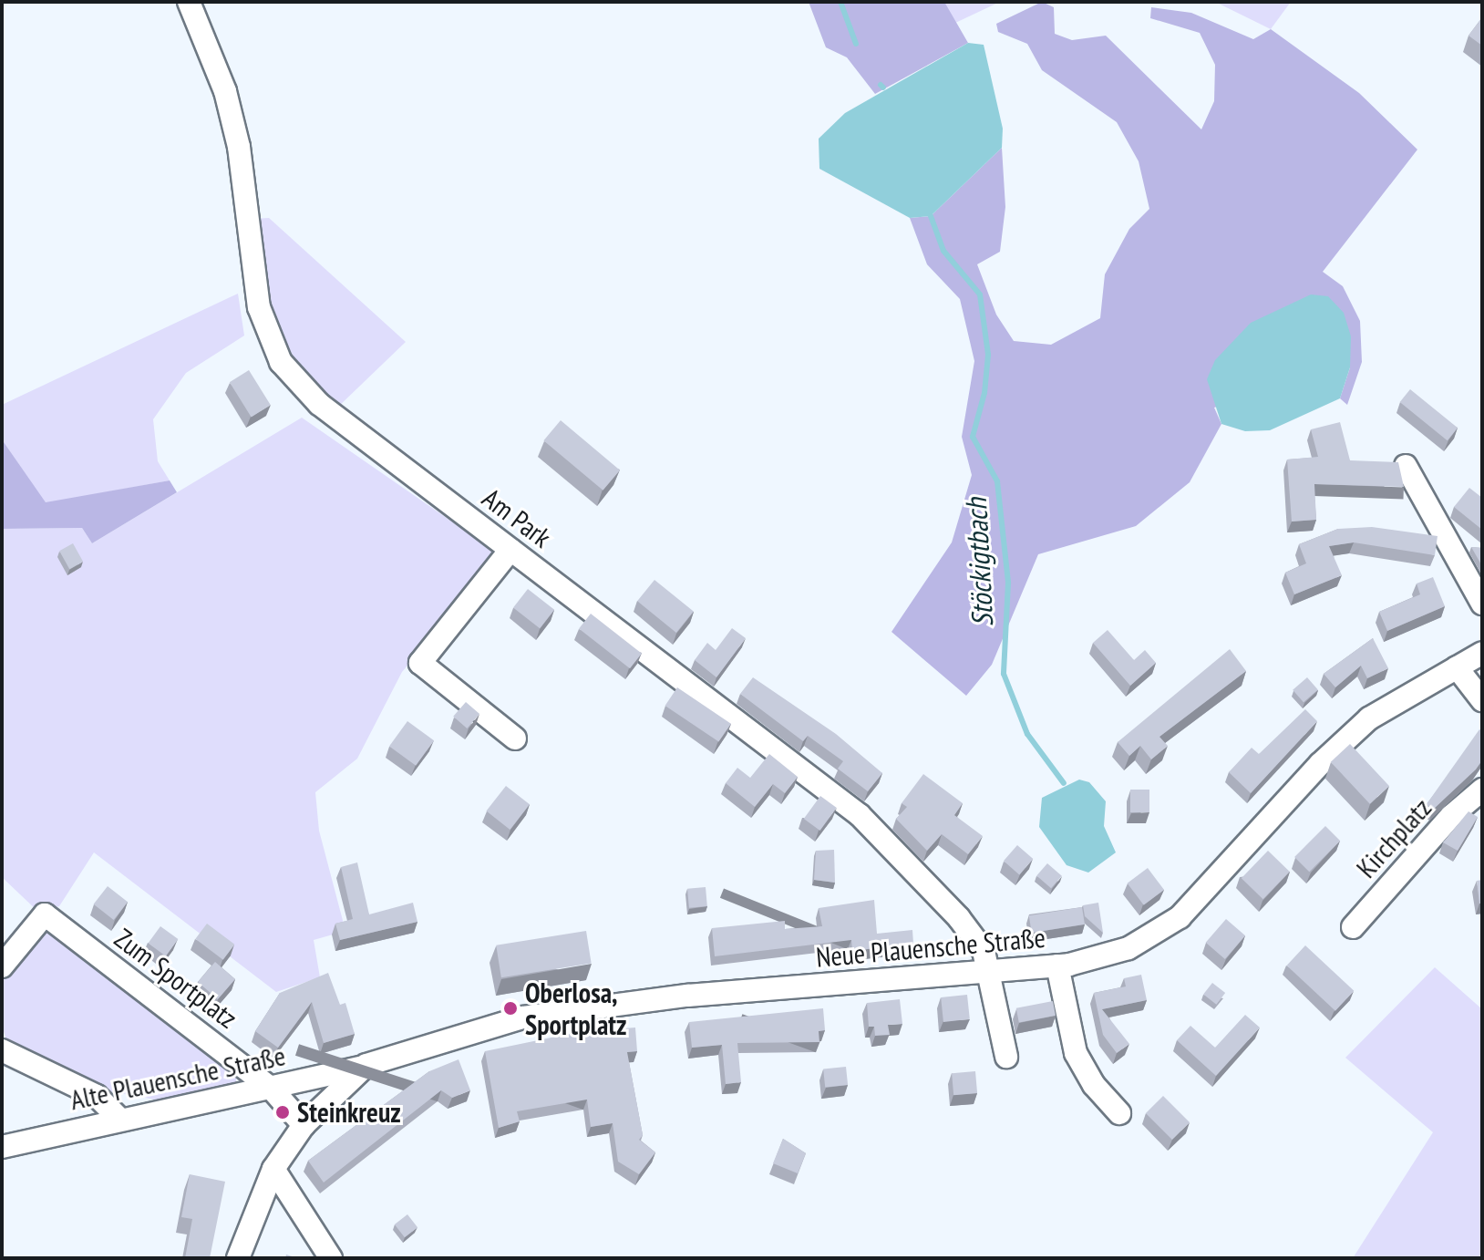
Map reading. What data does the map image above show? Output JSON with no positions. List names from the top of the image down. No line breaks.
{"streets":{"street":["Am Park","Kirchplatz","Neue Plauensche Straße","Zum Sportplatz","Alte Plauensche Straße"]},"crossings":[["Am Park","Neue Plauensche Straße"],["Neue Plauensche Straße","Alte Plauensche Straße"],["Zum Sportplatz","Alte Plauensche Straße"]],"water":["Stöckigtbach"],"places":["Oberlosa, Sportplatz","Steinkreuz"]}
